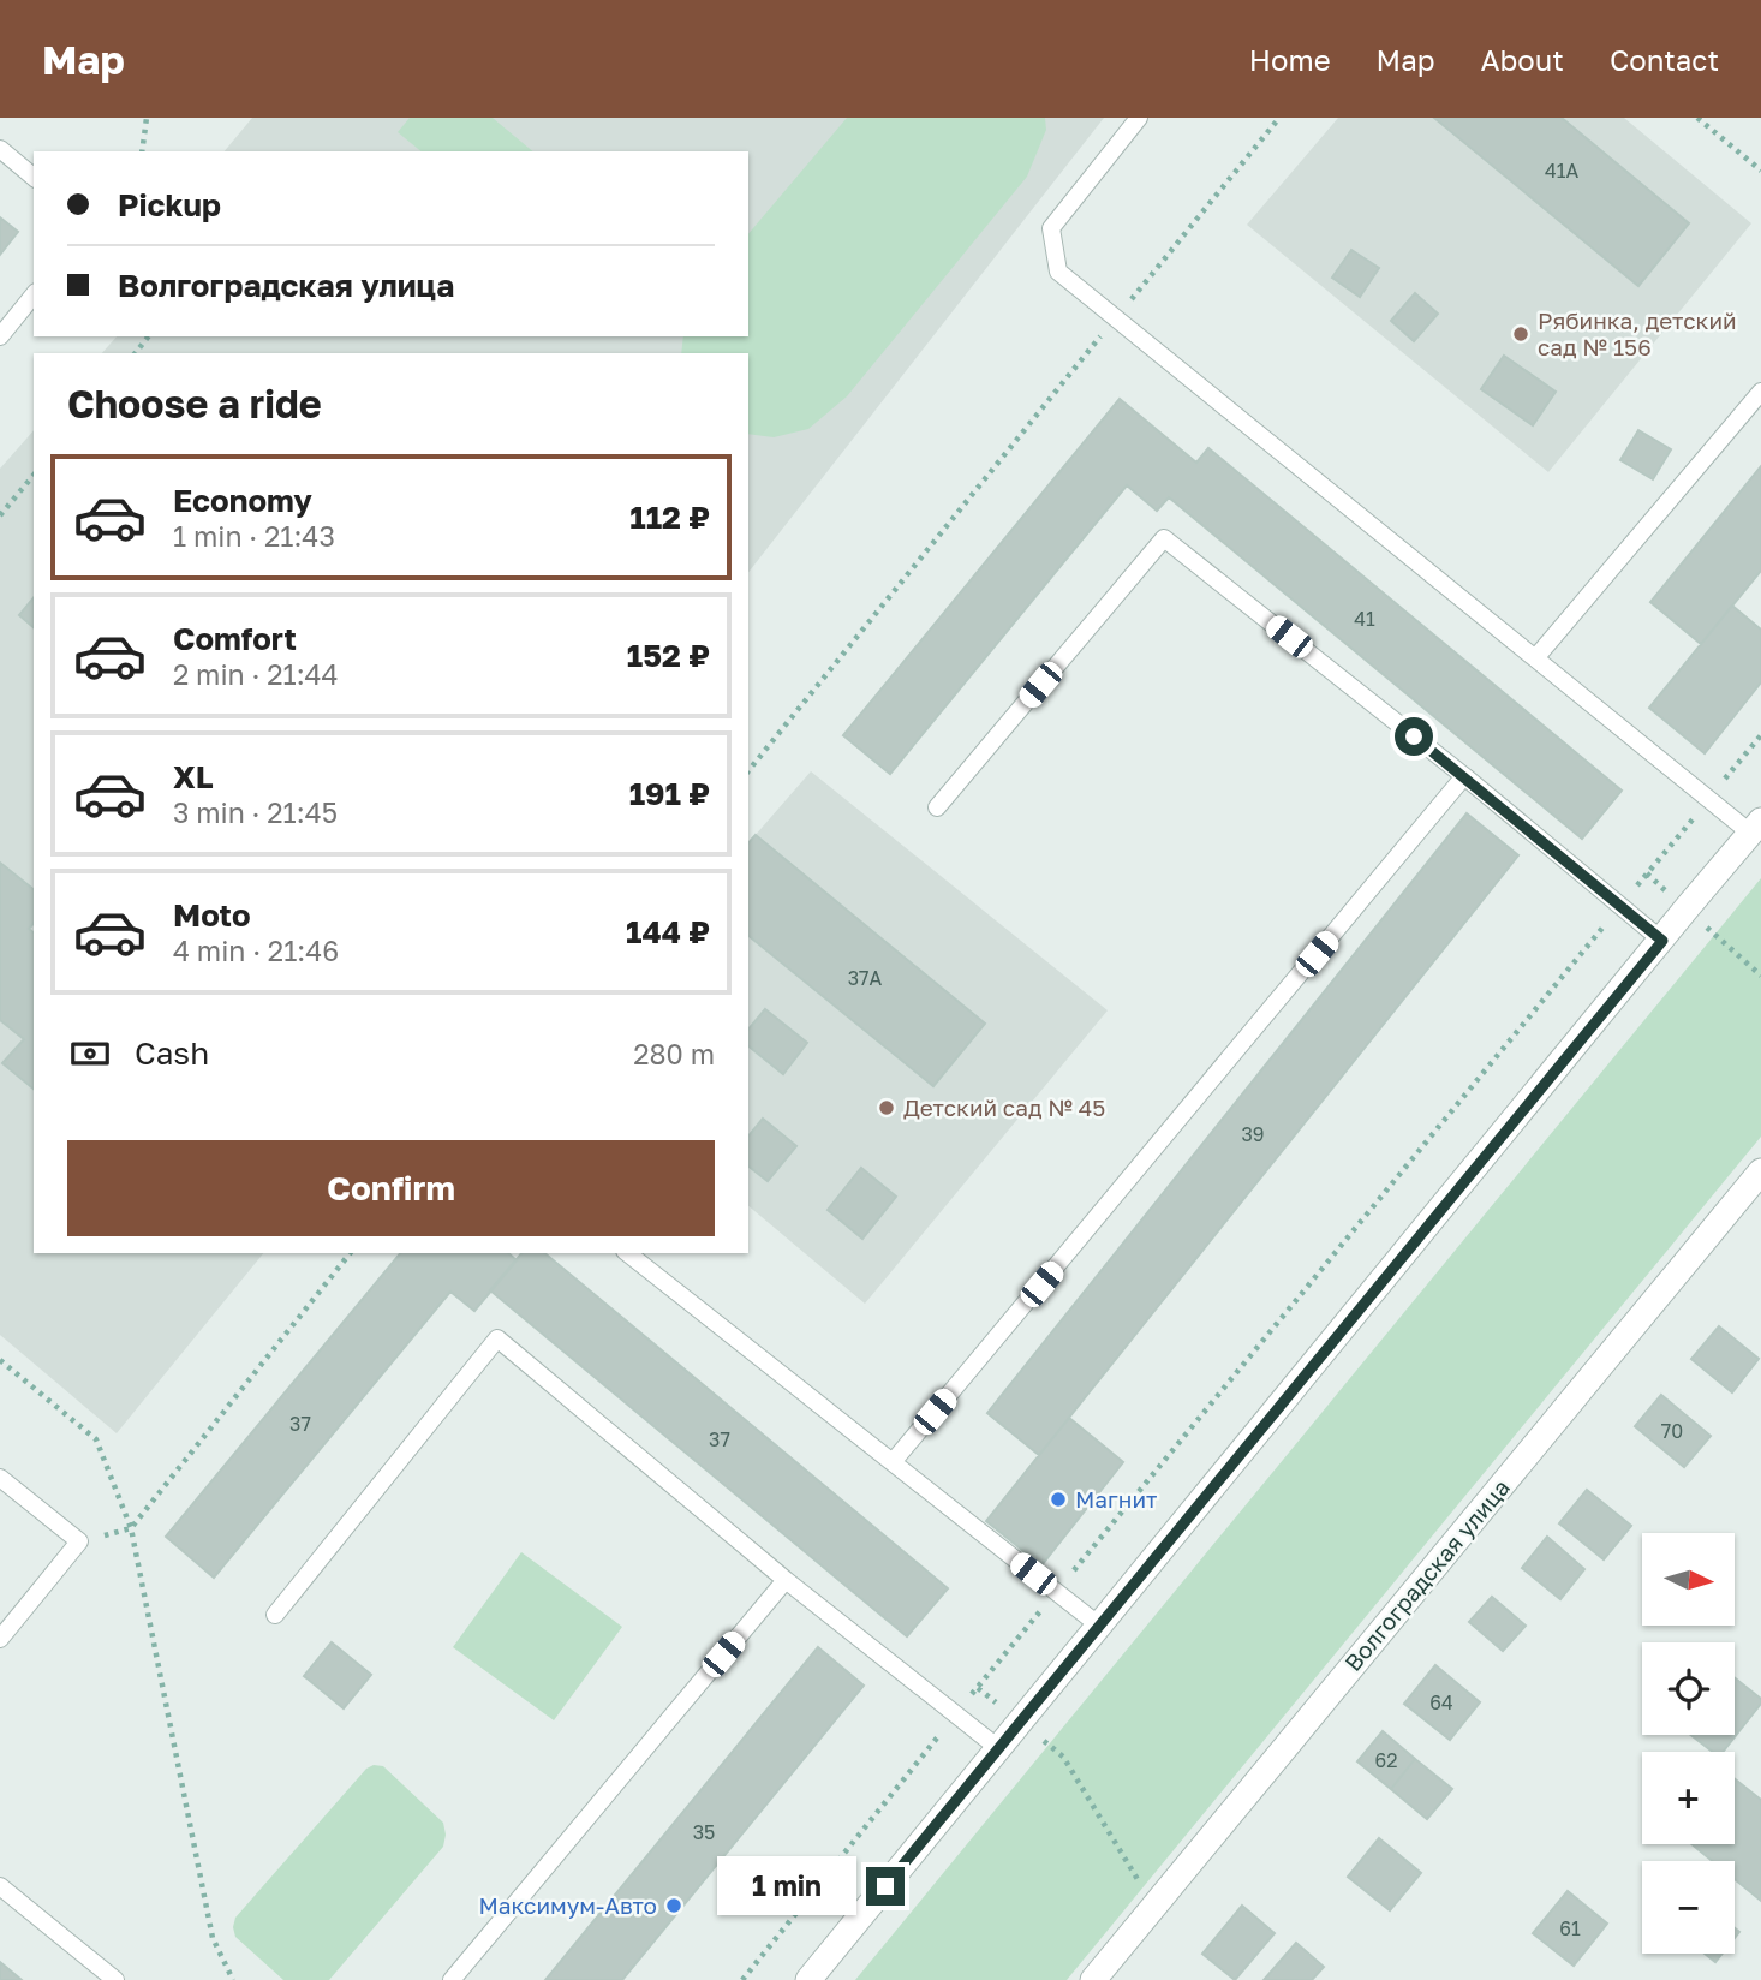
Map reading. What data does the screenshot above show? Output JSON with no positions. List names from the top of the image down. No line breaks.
{"streets":{"street":["Волгоградская улица"]},"places":["Рябинка, детский сад № 156","Детский сад № 45","Магнит","Максимум-Авто"],"house_numbers":["41А","41","37А","39","37","70","37","64","62","35","61"],"north":"right","page":{"header":"Map","nav":["Home","Map","About","Contact"],"banner":["Pickup","Волгоградская улица"],"heading":"Choose a ride","list":[{"name":"Economy","note":"1 min · 21:43","value":"112 ₽"},{"name":"Comfort","note":"2 min · 21:44","value":"152 ₽"},{"name":"XL","note":"3 min · 21:45","value":"191 ₽"},{"name":"Moto","note":"4 min · 21:46","value":"144 ₽"}],"pay":["Cash","280 m"],"buttons":"Confirm","map_buttons":["+","−"],"bubble":"1 min"}}
